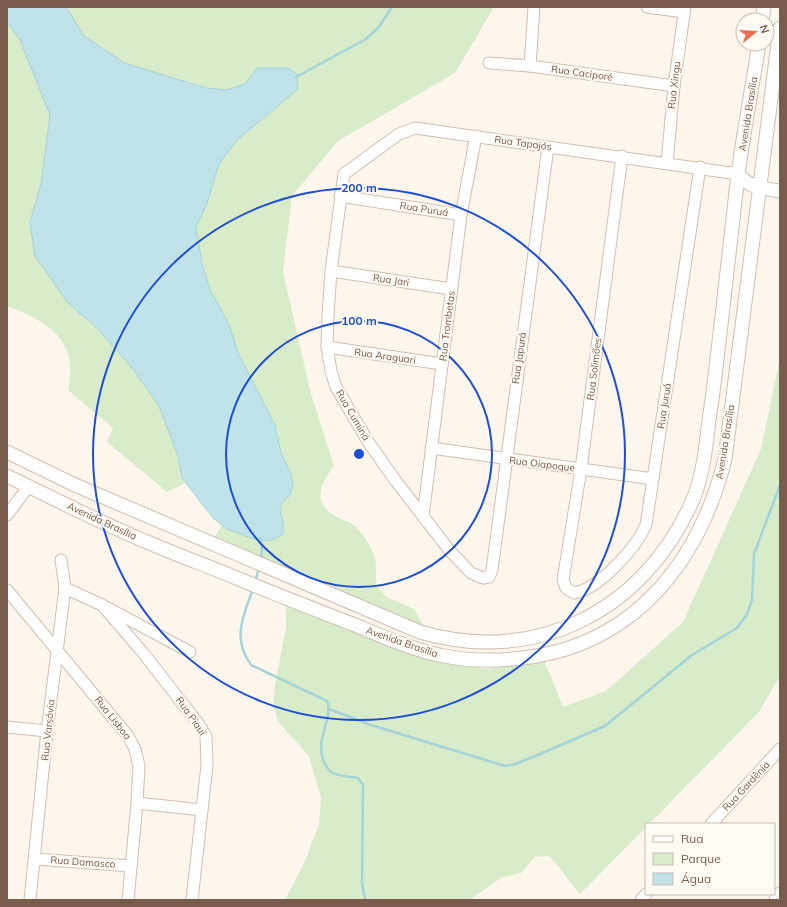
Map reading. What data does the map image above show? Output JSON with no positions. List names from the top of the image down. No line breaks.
{"streets":{"street":["Rua Caciporé","Rua Xingu","Avenida Brasília","Rua Tapajós","Rua Puruá","Rua Jari","Rua Trombetas","Rua Araguari","Rua Japurá","Rua Solimões","Rua Juruá","Rua Cuminá","Rua Oiapoque","Rua Piauí","Rua Lisboa","Rua Varsóvia","Rua Gardênia","Rua Damasco"]},"crossings":[["Rua Caciporé","Rua Xingu"],["Rua Xingu","Rua Tapajós"],["Avenida Brasília","Rua Tapajós"],["Rua Tapajós","Rua Puruá"],["Rua Tapajós","Rua Trombetas"],["Rua Tapajós","Rua Japurá"],["Rua Tapajós","Rua Solimões"],["Rua Tapajós","Rua Juruá"],["Rua Tapajós","Rua Cuminá"],["Rua Puruá","Rua Trombetas"],["Rua Puruá","Rua Cuminá"],["Rua Jari","Rua Trombetas"],["Rua Jari","Rua Cuminá"],["Rua Trombetas","Rua Araguari"],["Rua Trombetas","Rua Cuminá"],["Rua Trombetas","Rua Oiapoque"],["Rua Araguari","Rua Cuminá"],["Rua Japurá","Rua Cuminá"],["Rua Japurá","Rua Oiapoque"],["Rua Solimões","Rua Juruá"],["Rua Solimões","Rua Oiapoque"],["Rua Juruá","Rua Oiapoque"],["Rua Lisboa","Rua Varsóvia"],["Rua Lisboa","Rua Damasco"],["Rua Varsóvia","Rua Damasco"]],"legend":["Rua","Parque","Água"],"north":"right","rings":["200 m","100 m"]}
